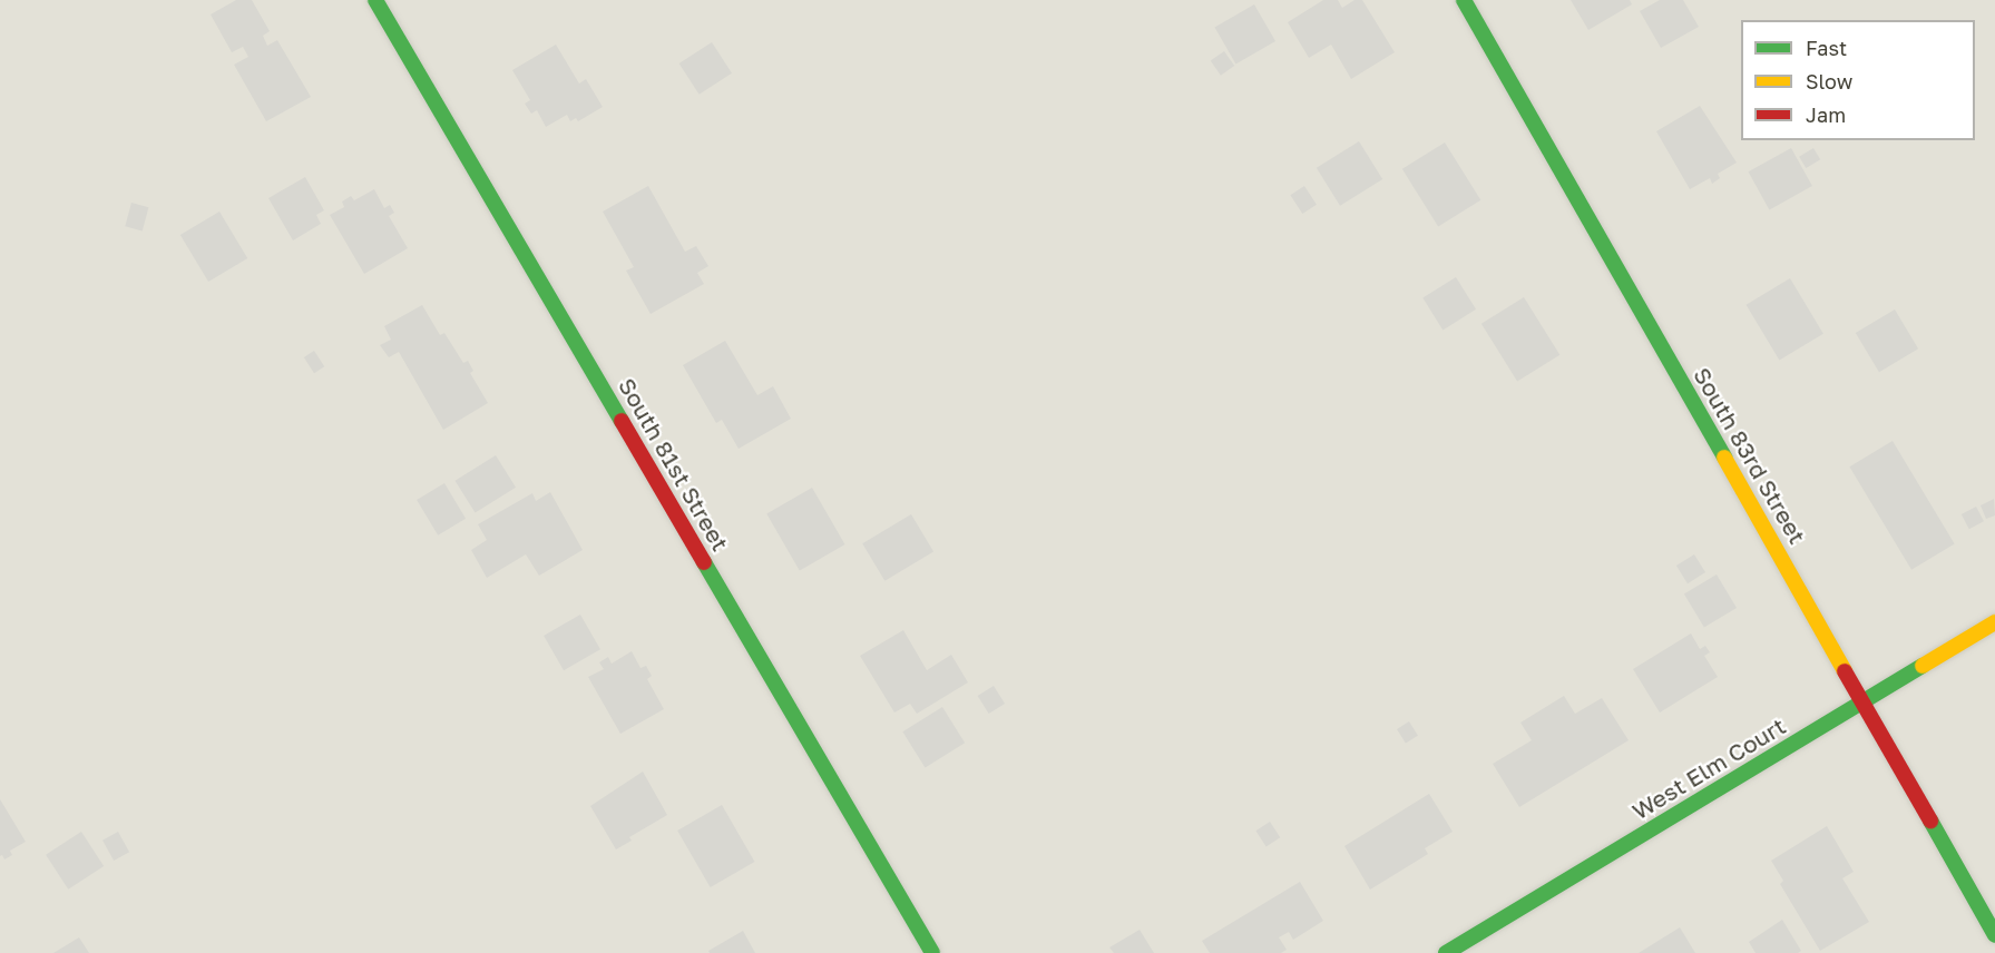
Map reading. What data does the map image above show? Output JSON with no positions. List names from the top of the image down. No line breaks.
{"streets":{"street":["South 83rd Street","South 81st Street","West Elm Court"]},"crossings":[["South 83rd Street","West Elm Court"]],"legend":["Fast","Slow","Jam"]}
